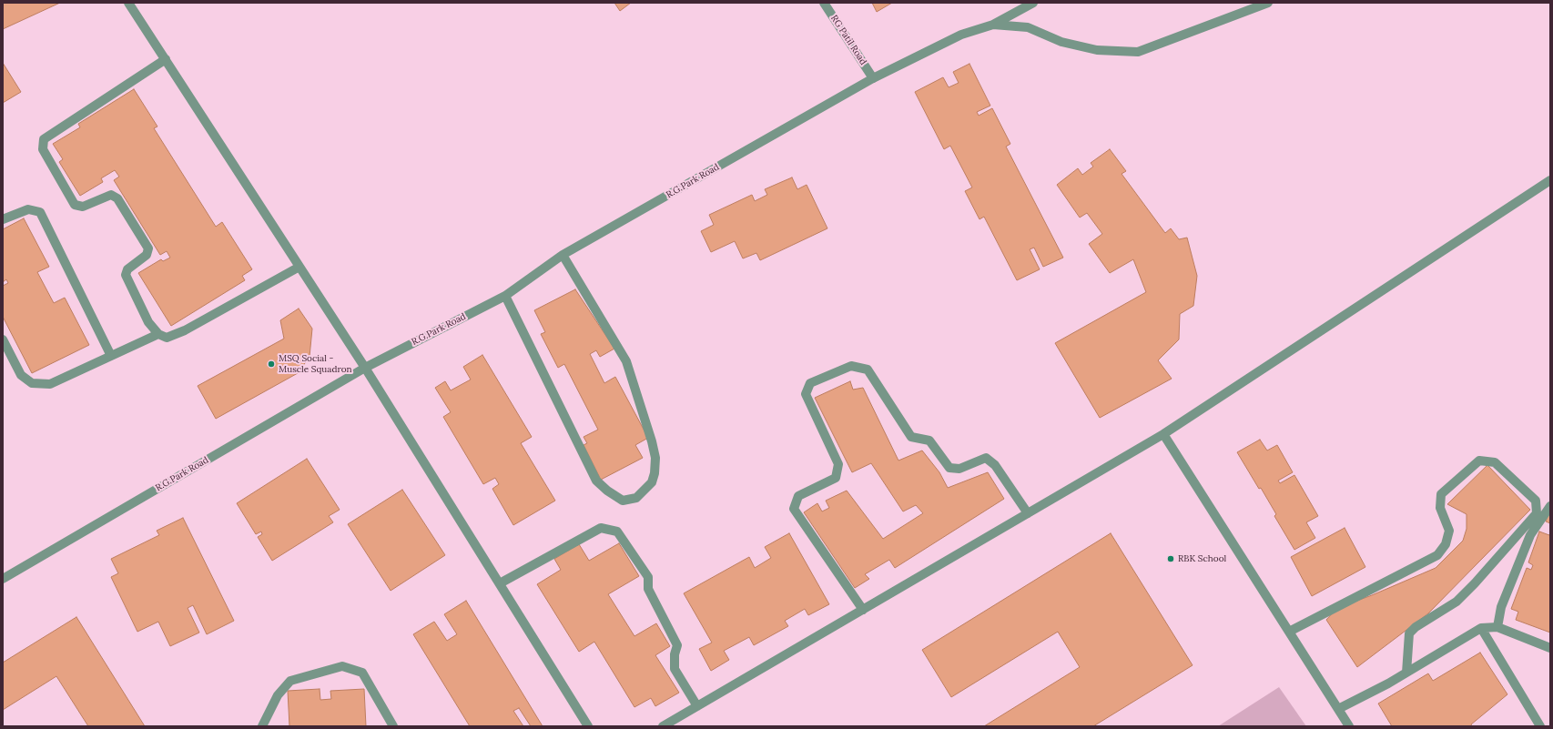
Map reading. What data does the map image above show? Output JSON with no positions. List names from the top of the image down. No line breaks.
{"streets":{"street":["RG Patil Road","R.G.Park Road"]},"crossings":[["RG Patil Road","R.G.Park Road"]],"places":["MSQ Social - Muscle Squadron","RBK School"]}
